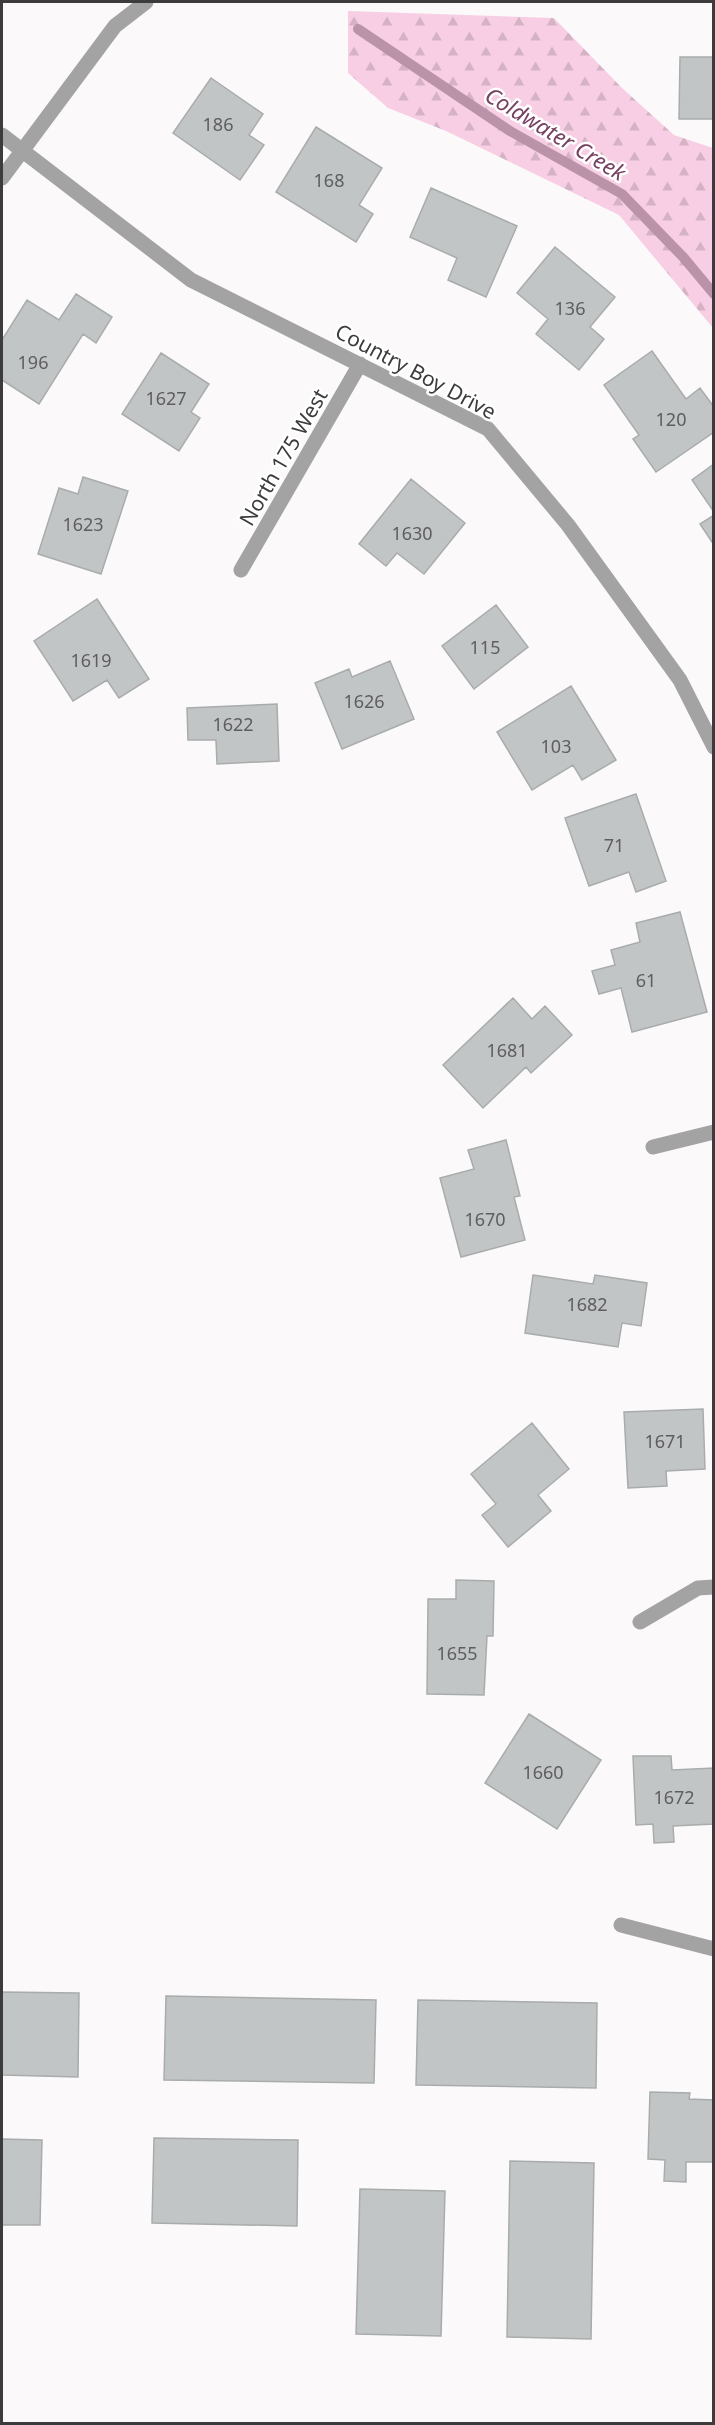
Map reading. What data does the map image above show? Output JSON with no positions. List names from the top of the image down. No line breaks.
{"streets":{"street":["Country Boy Drive","North 175 West"]},"crossings":[["Country Boy Drive","North 175 West"]],"water":["Coldwater Creek"],"house_numbers":["186","168","136","196","1627","120","1623","1630","115","1619","1626","1622","103","71","61","1681","1670","1682","1671","1655","1660","1672"]}
